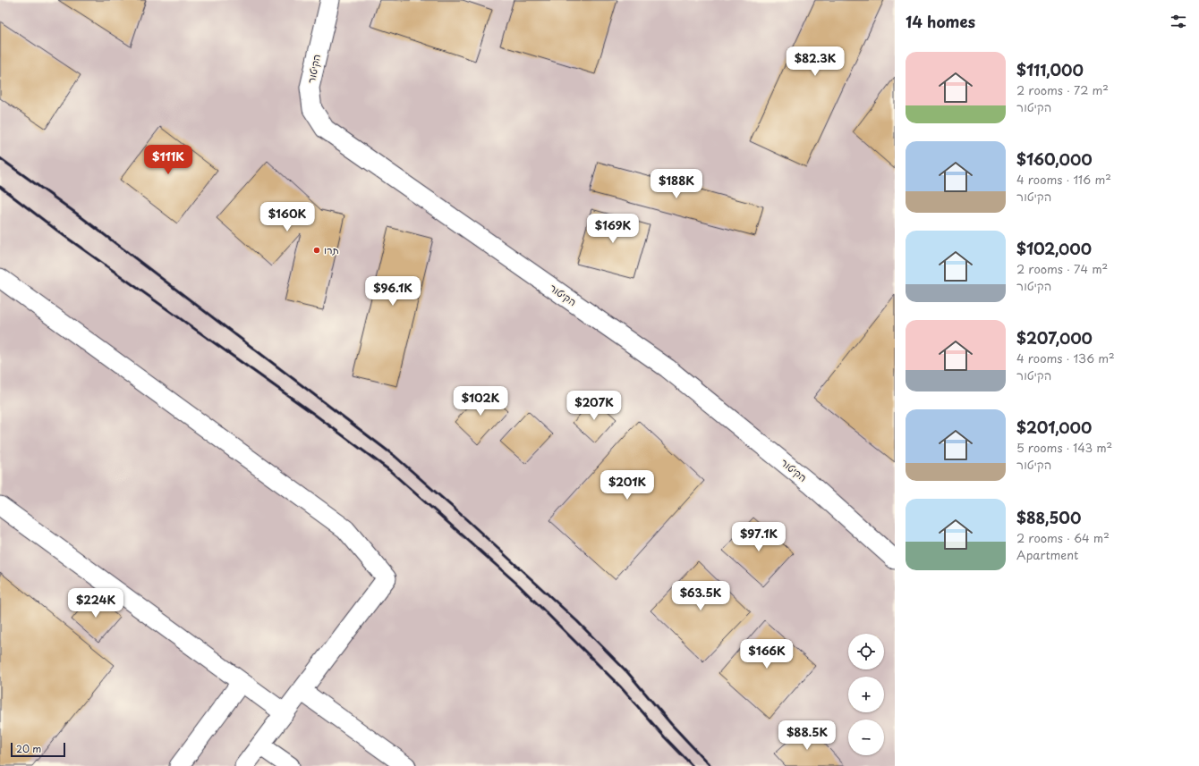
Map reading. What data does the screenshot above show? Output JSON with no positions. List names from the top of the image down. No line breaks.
{"streets":{"street":["הקיטור"]},"places":["תרו"],"scale_bar":"20 m","page":{"heading":"14 homes","list":[{"name":"$111,000","note":"2 rooms · 72 m² · הקיטור"},{"name":"$160,000","note":"4 rooms · 116 m² · הקיטור"},{"name":"$102,000","note":"2 rooms · 74 m² · הקיטור"},{"name":"$207,000","note":"4 rooms · 136 m² · הקיטור"},{"name":"$201,000","note":"5 rooms · 143 m² · הקיטור"},{"name":"$88,500","note":"2 rooms · 64 m² · Apartment"}],"price":["$82.3K","$111K","$188K","$160K","$169K","$96.1K","$102K","$207K","$201K","$97.1K","$63.5K","$224K","$166K","$88.5K"],"map_buttons":["+","−"],"scale":"20 m"}}
